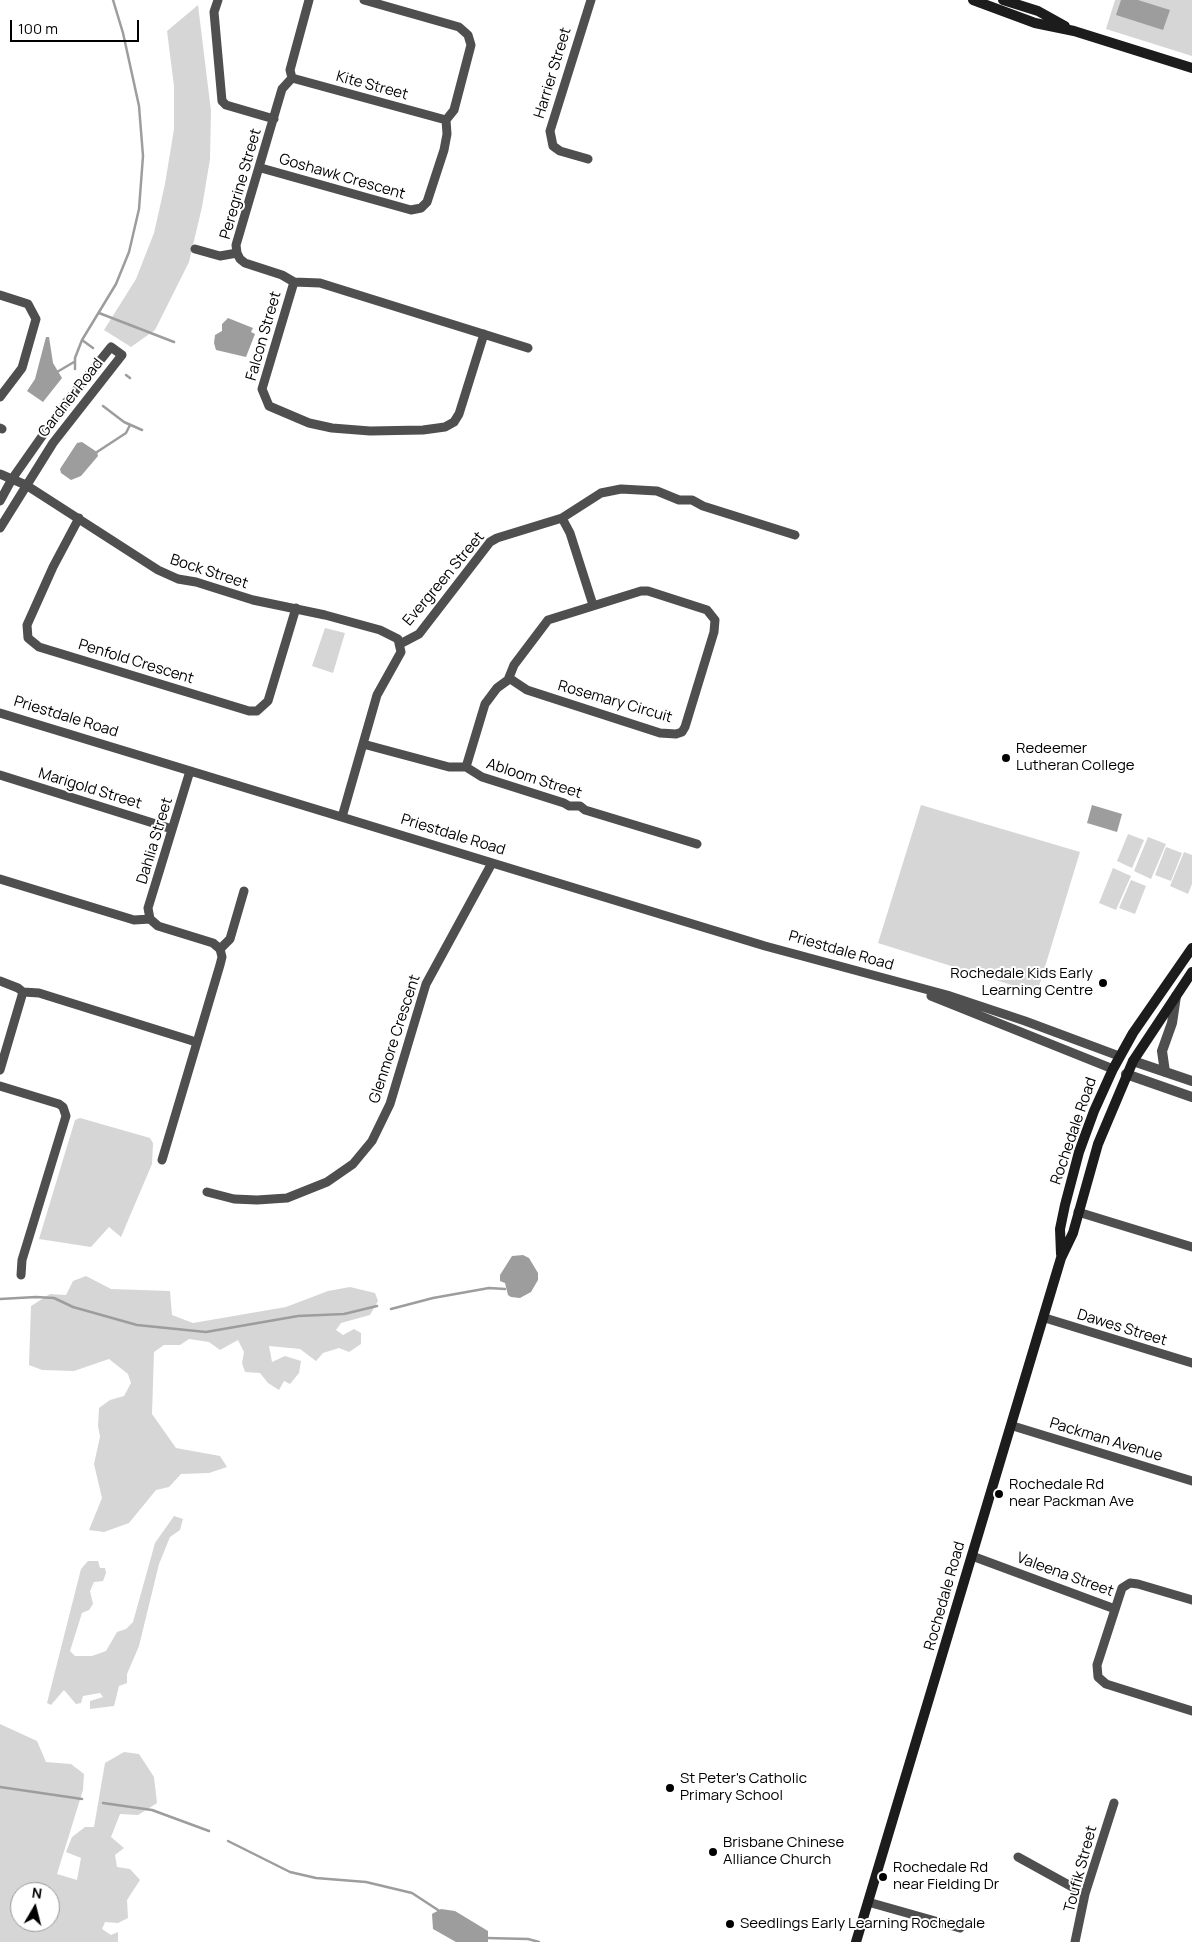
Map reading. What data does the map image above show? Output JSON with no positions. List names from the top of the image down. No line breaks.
{"streets":{"main road":["Priestdale Road","Rochedale Road"],"street":["Harrier Street","Kite Street","Goshawk Crescent","Peregrine Street","Falcon Street","Gardner Road","Bock Street","Evergreen Street","Penfold Crescent","Rosemary Circuit","Abloom Street","Marigold Street","Dahlia Street","Glenmore Crescent","Dawes Street","Packman Avenue","Valeena Street","Toufik Street"]},"crossings":[["Kite Street","Goshawk Crescent"],["Kite Street","Peregrine Street"],["Goshawk Crescent","Peregrine Street"],["Peregrine Street","Falcon Street"],["Gardner Road","Bock Street"],["Bock Street","Evergreen Street"],["Bock Street","Penfold Crescent"],["Evergreen Street","Priestdale Road"],["Evergreen Street","Abloom Street"],["Rosemary Circuit","Abloom Street"],["Priestdale Road","Dahlia Street"],["Priestdale Road","Glenmore Crescent"],["Priestdale Road","Rochedale Road"],["Marigold Street","Dahlia Street"],["Rochedale Road","Dawes Street"],["Rochedale Road","Packman Avenue"],["Rochedale Road","Valeena Street"]],"places":["Redeemer Lutheran College","Rochedale Kids Early Learning Centre","Rochedale Rd near Packman Ave","St Peter's Catholic Primary School","Brisbane Chinese Alliance Church","Rochedale Rd near Fielding Dr","Seedlings Early Learning Rochedale"],"scale_bar":"100 m","north":"top"}
